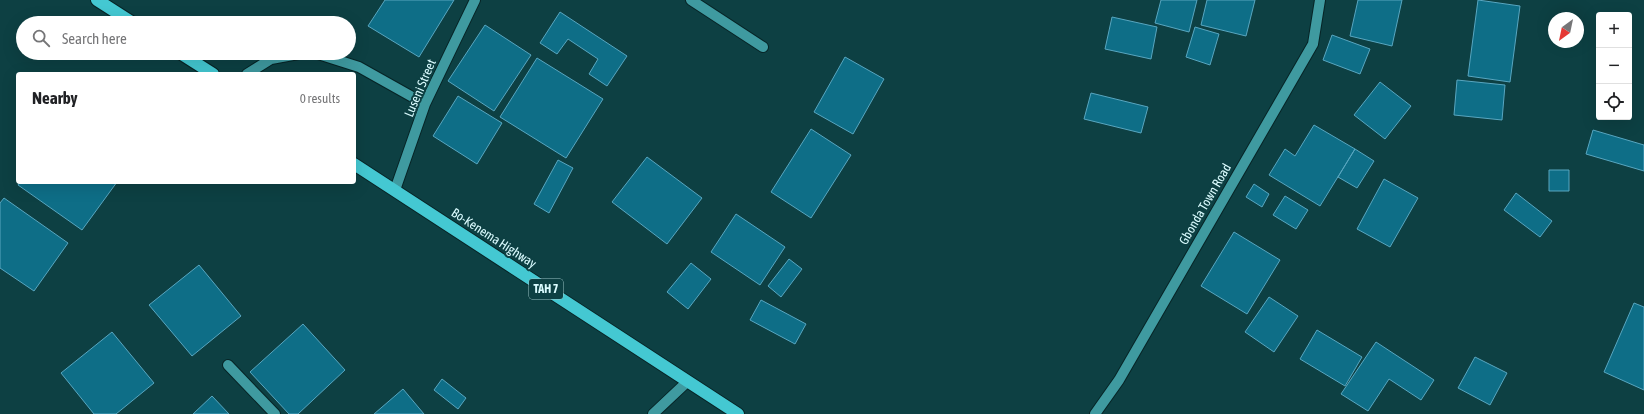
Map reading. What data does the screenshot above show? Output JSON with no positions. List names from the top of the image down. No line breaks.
{"streets":{"highway":["Bo-Kenema Highway","TAH 7"],"street":["Luseni Street","Gbonda Town Road"]},"crossings":[["Luseni Street","Bo-Kenema Highway"]],"north":"bottom left","page":{"map_buttons":["+","−"],"search":"Search here","heading":["Nearby","0 results"]}}
